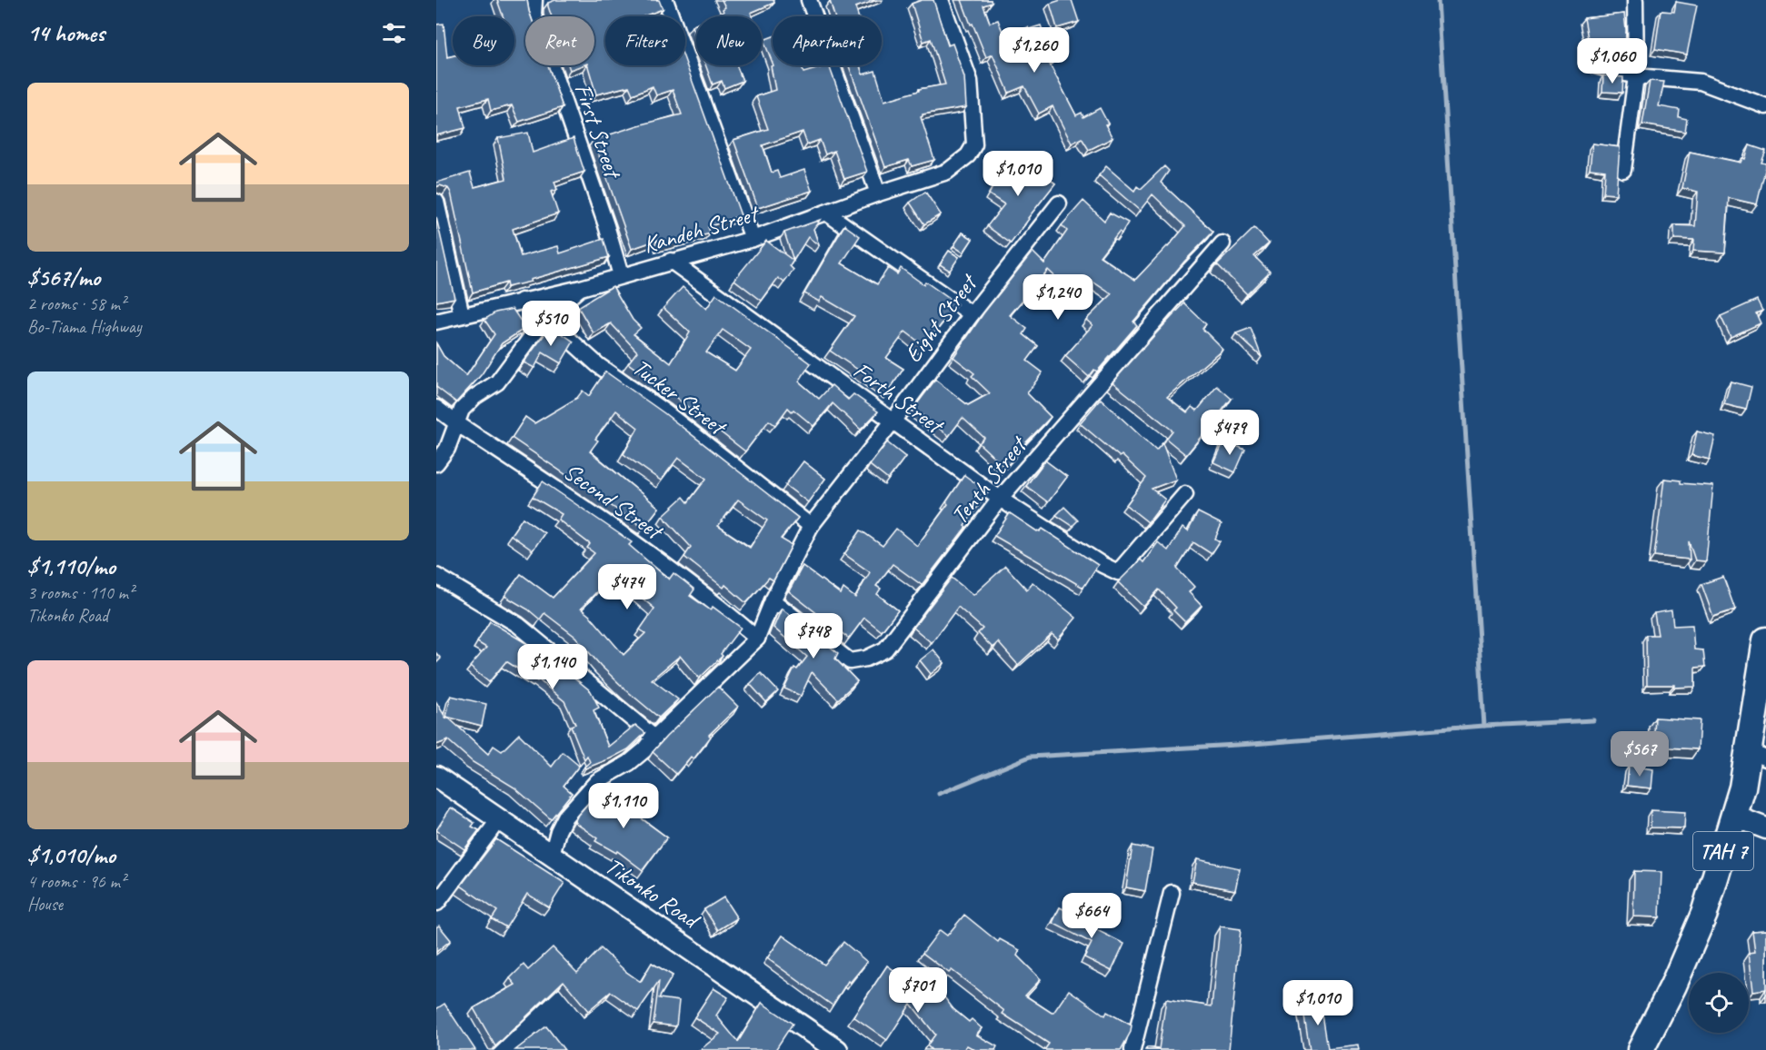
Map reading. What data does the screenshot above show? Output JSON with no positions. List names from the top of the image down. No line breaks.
{"streets":{"highway":["TAH 7"],"street":["First Street","Kandeh Street","Eight Street","Tucker Street","Forth Street","Tenth Street","Second Street","Tikonko Road"]},"crossings":[["First Street","Kandeh Street"],["Kandeh Street","Tucker Street"],["Kandeh Street","Forth Street"],["Eight Street","Tucker Street"],["Eight Street","Forth Street"],["Eight Street","Tenth Street"],["Eight Street","Second Street"],["Forth Street","Tenth Street"]],"page":{"heading":"14 homes","chip":["Buy","Rent","Filters","New","Apartment"],"price":["$1,260","$1,060","$1,010","$1,240","$510","$479","$474","$748","$1,140","$567","$1,110","$664","$701","$1,010"],"list":[{"name":"$567/mo","note":"2 rooms · 58 m² · Bo-Tiama Highway"},{"name":"$1,110/mo","note":"3 rooms · 110 m² · Tikonko Road"},{"name":"$1,010/mo","note":"4 rooms · 96 m² · House"}]}}
